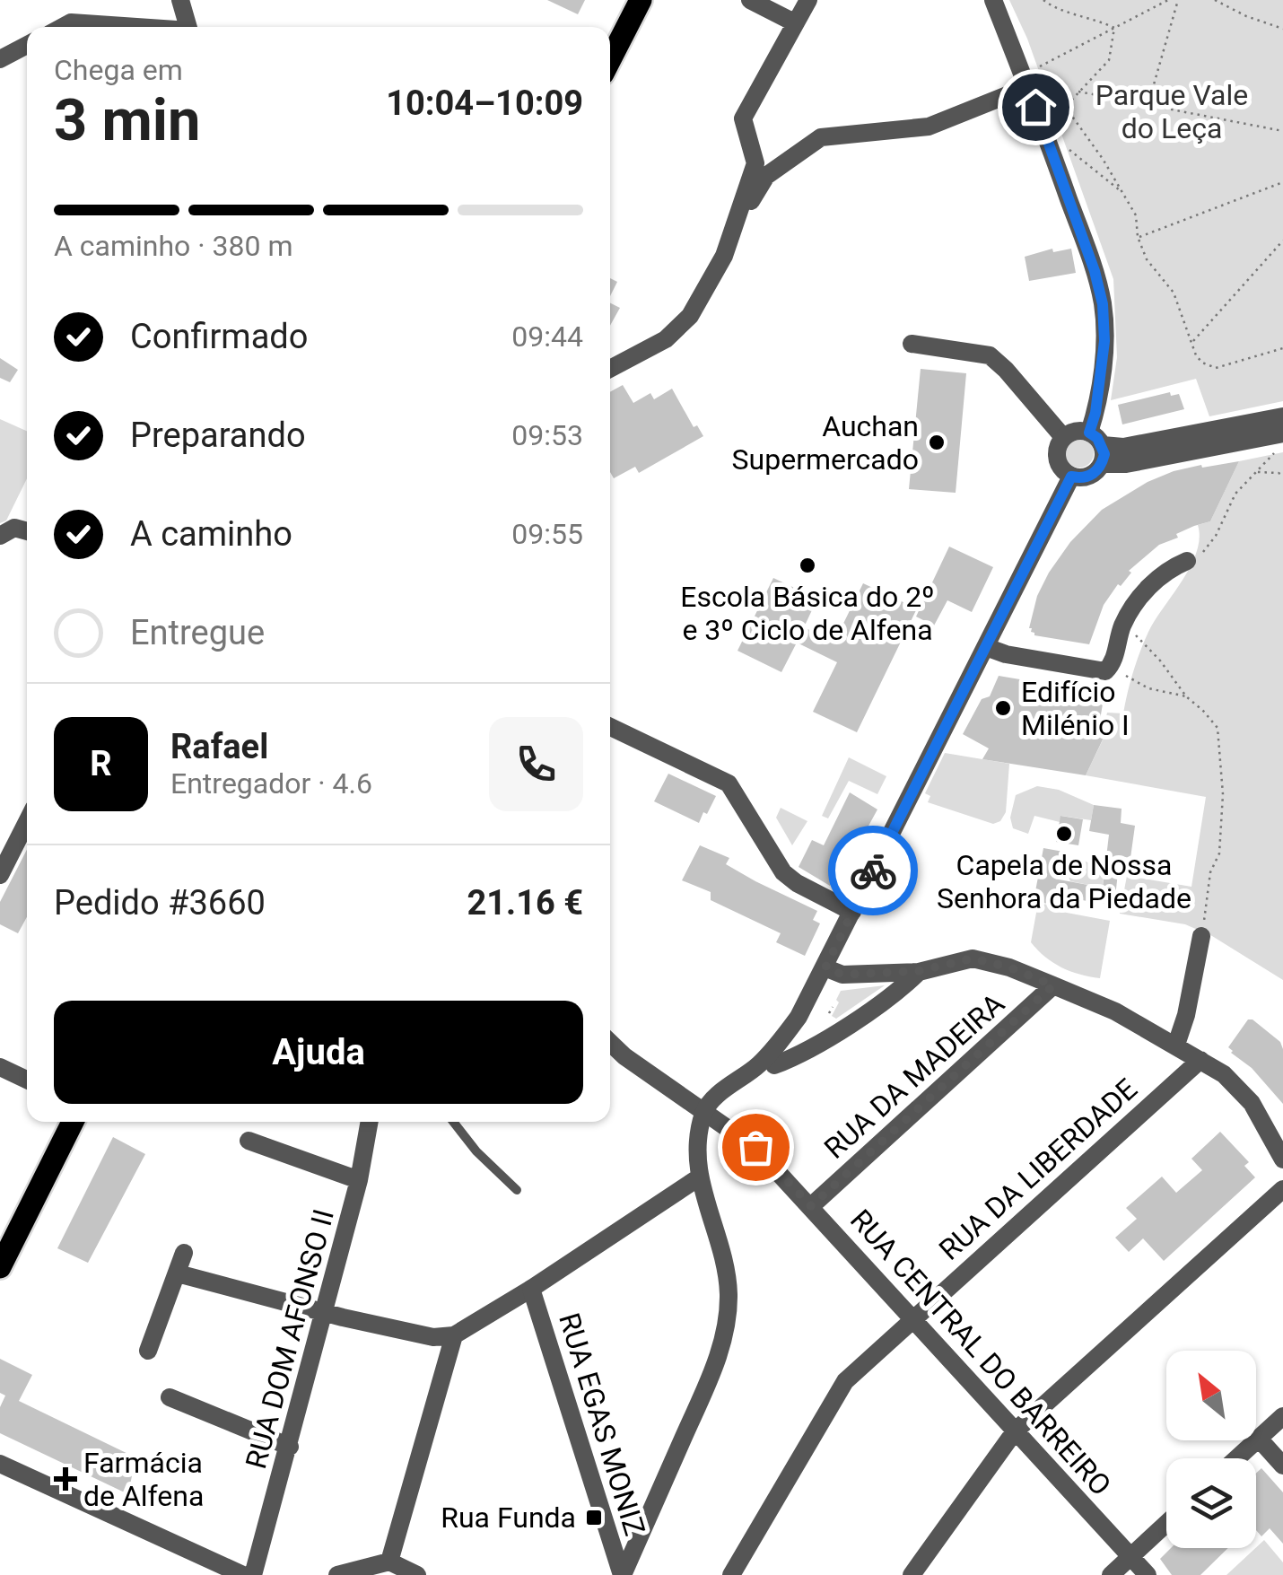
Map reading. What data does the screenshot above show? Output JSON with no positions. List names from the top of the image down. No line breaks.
{"streets":{"street":["RUA DA MADEIRA","RUA DA LIBERDADE","RUA DOM AFONSO II","RUA CENTRAL DO BARREIRO","RUA EGAS MONIZ"]},"crossings":[["RUA DA MADEIRA","RUA CENTRAL DO BARREIRO"],["RUA DA LIBERDADE","RUA CENTRAL DO BARREIRO"]],"parks":["Parque Vale do Leça"],"places":{"other":["Auchan Supermercado","Escola Básica do 2º e 3º Ciclo de Alfena","Edifício Milénio I","Capela de Nossa Senhora da Piedade"],"health":["Farmácia de Alfena"],"transit":["Rua Funda"]},"north":"top left","page":{"heading":["3 min","Chega em","10:04–10:09"],"panel":["Rafael","Entregador · 4.6","Pedido #3660","21.16 €"],"bar":"A caminho · 380 m","list":[["Confirmado","09:44"],["Preparando","09:53"],["A caminho","09:55"],"Entregue"],"round":"R","buttons":"Ajuda"}}
